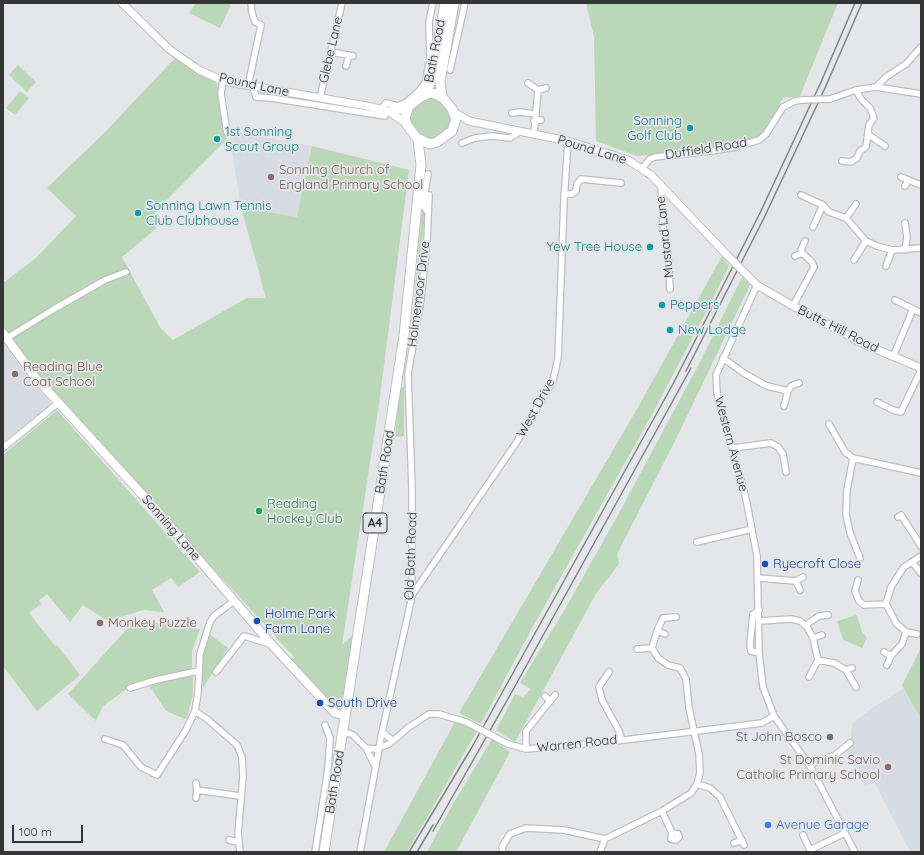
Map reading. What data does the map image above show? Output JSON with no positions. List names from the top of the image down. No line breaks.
{"streets":{"main road":["Bath Road","A4","Sonning Lane"],"street":["Glebe Lane","Pound Lane","Duffield Road","Mustard Lane","Holmemoor Drive","Butts Hill Road","West Drive","Western Avenue","Old Bath Road","Warren Road"]},"crossings":[["Glebe Lane","Pound Lane"],["Bath Road","Pound Lane"],["Bath Road","Holmemoor Drive"],["Bath Road","Sonning Lane"],["Pound Lane","Duffield Road"],["Pound Lane","Mustard Lane"],["Pound Lane","Butts Hill Road"],["Pound Lane","West Drive"],["Pound Lane","Western Avenue"],["Holmemoor Drive","Old Bath Road"],["Butts Hill Road","Western Avenue"],["West Drive","Old Bath Road"],["Western Avenue","Warren Road"],["Old Bath Road","Warren Road"]],"places":["Sonning Golf Club","1st Sonning Scout Group","Sonning Church of England Primary School","Sonning Lawn Tennis Club Clubhouse","Yew Tree House","Peppers","New Lodge","Reading Blue Coat School","Reading Hockey Club","Ryecroft Close","Holme Park Farm Lane","Monkey Puzzle","South Drive","St John Bosco","St Dominic Savio Catholic Primary School","Avenue Garage"],"scale_bar":"100 m"}
